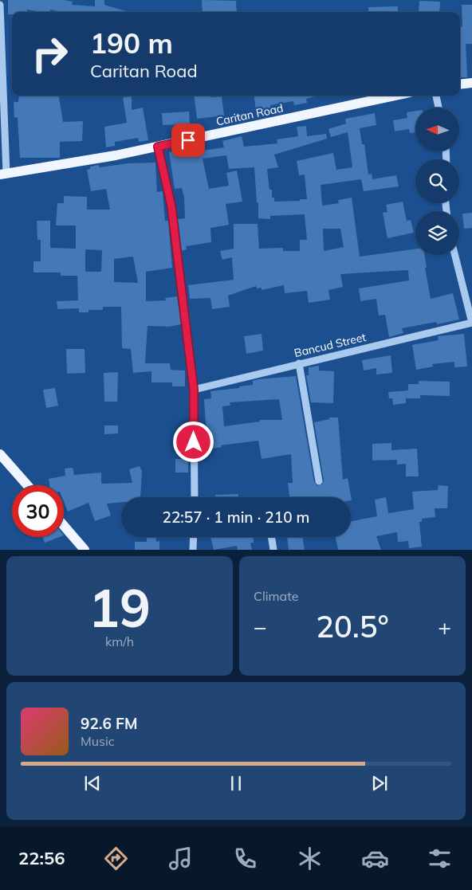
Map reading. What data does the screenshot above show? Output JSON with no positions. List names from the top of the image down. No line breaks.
{"streets":{"main road":["Caritan Road"],"street":["Bancud Street"]},"north":"left","page":{"turn":["190 m","Caritan Road"],"limit":"30","trip":"22:57 · 1 min · 210 m","tile":[["19","km/h"],"Climate"],"heat":["−","20.5°","+"],"song":["92.6 FM","Music"],"tabs":"22:56"}}
